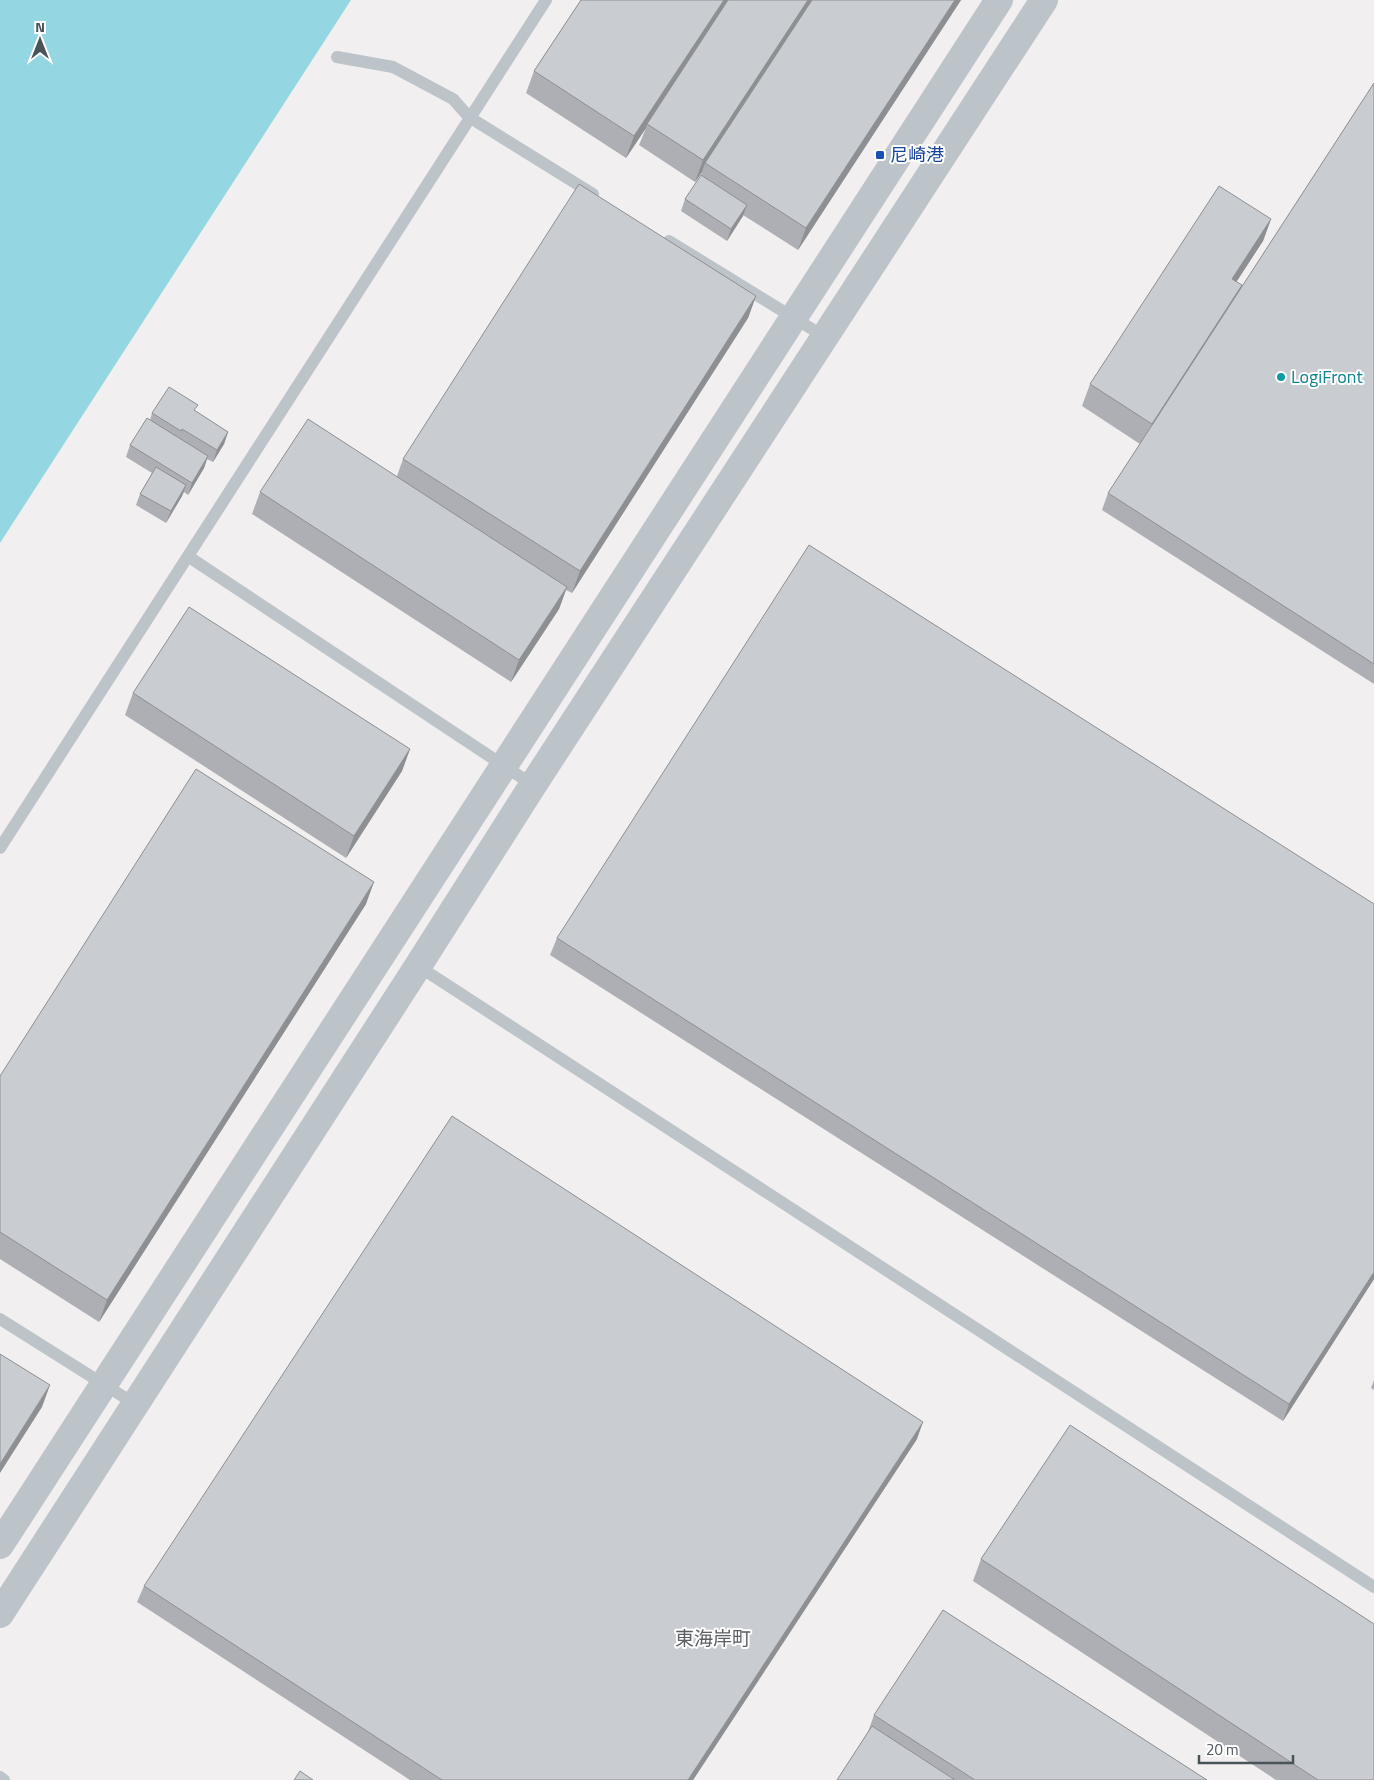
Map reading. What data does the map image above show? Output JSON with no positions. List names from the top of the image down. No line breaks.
{"districts":["東海岸町"],"places":{"transit":["尼崎港"],"other":["LogiFront"]},"scale_bar":"20 m","north":"top"}
